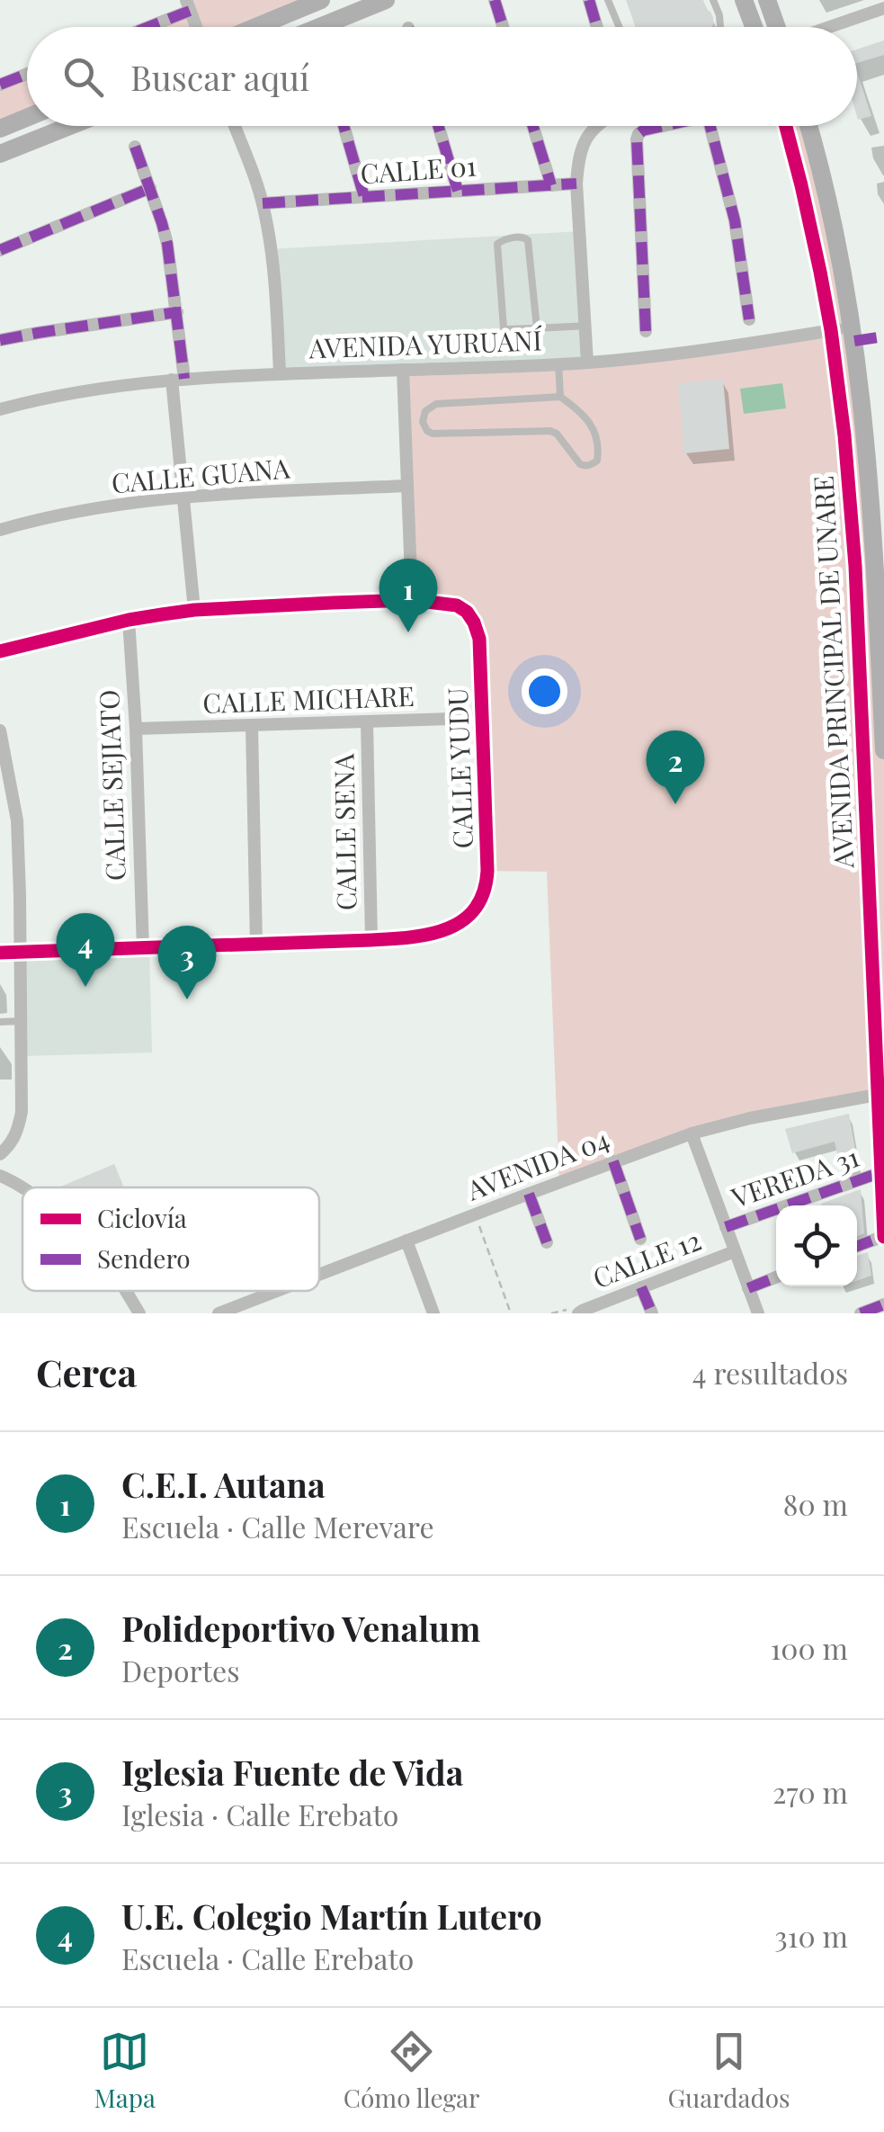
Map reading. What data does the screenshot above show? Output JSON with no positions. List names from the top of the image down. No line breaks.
{"streets":{"street":["CALLE 01","AVENIDA YURUANÍ","CALLE GUANA","AVENIDA PRINCIPAL DE UNARE","CALLE MICHARE","CALLE YUDU","CALLE SEJIATO","CALLE SENA","AVENIDA 04","VEREDA 31","CALLE 12"]},"crossings":[["AVENIDA YURUANÍ","AVENIDA PRINCIPAL DE UNARE"],["AVENIDA PRINCIPAL DE UNARE","AVENIDA 04"],["AVENIDA PRINCIPAL DE UNARE","VEREDA 31"],["CALLE MICHARE","CALLE YUDU"],["CALLE MICHARE","CALLE SEJIATO"],["CALLE MICHARE","CALLE SENA"],["CALLE YUDU","CALLE SENA"]],"legend":["Ciclovía","Sendero"],"page":{"search":"Buscar aquí","pins":["1","2","4","3"],"heading":["Cerca","4 resultados"],"list":[{"mark":"1","name":"C.E.I. Autana","note":"Escuela · Calle Merevare","value":"80 m"},{"mark":"2","name":"Polideportivo Venalum","note":"Deportes","value":"100 m"},{"mark":"3","name":"Iglesia Fuente de Vida","note":"Iglesia · Calle Erebato","value":"270 m"},{"mark":"4","name":"U.E. Colegio Martín Lutero","note":"Escuela · Calle Erebato","value":"310 m"}],"nav":["Mapa","Cómo llegar","Guardados"]}}
